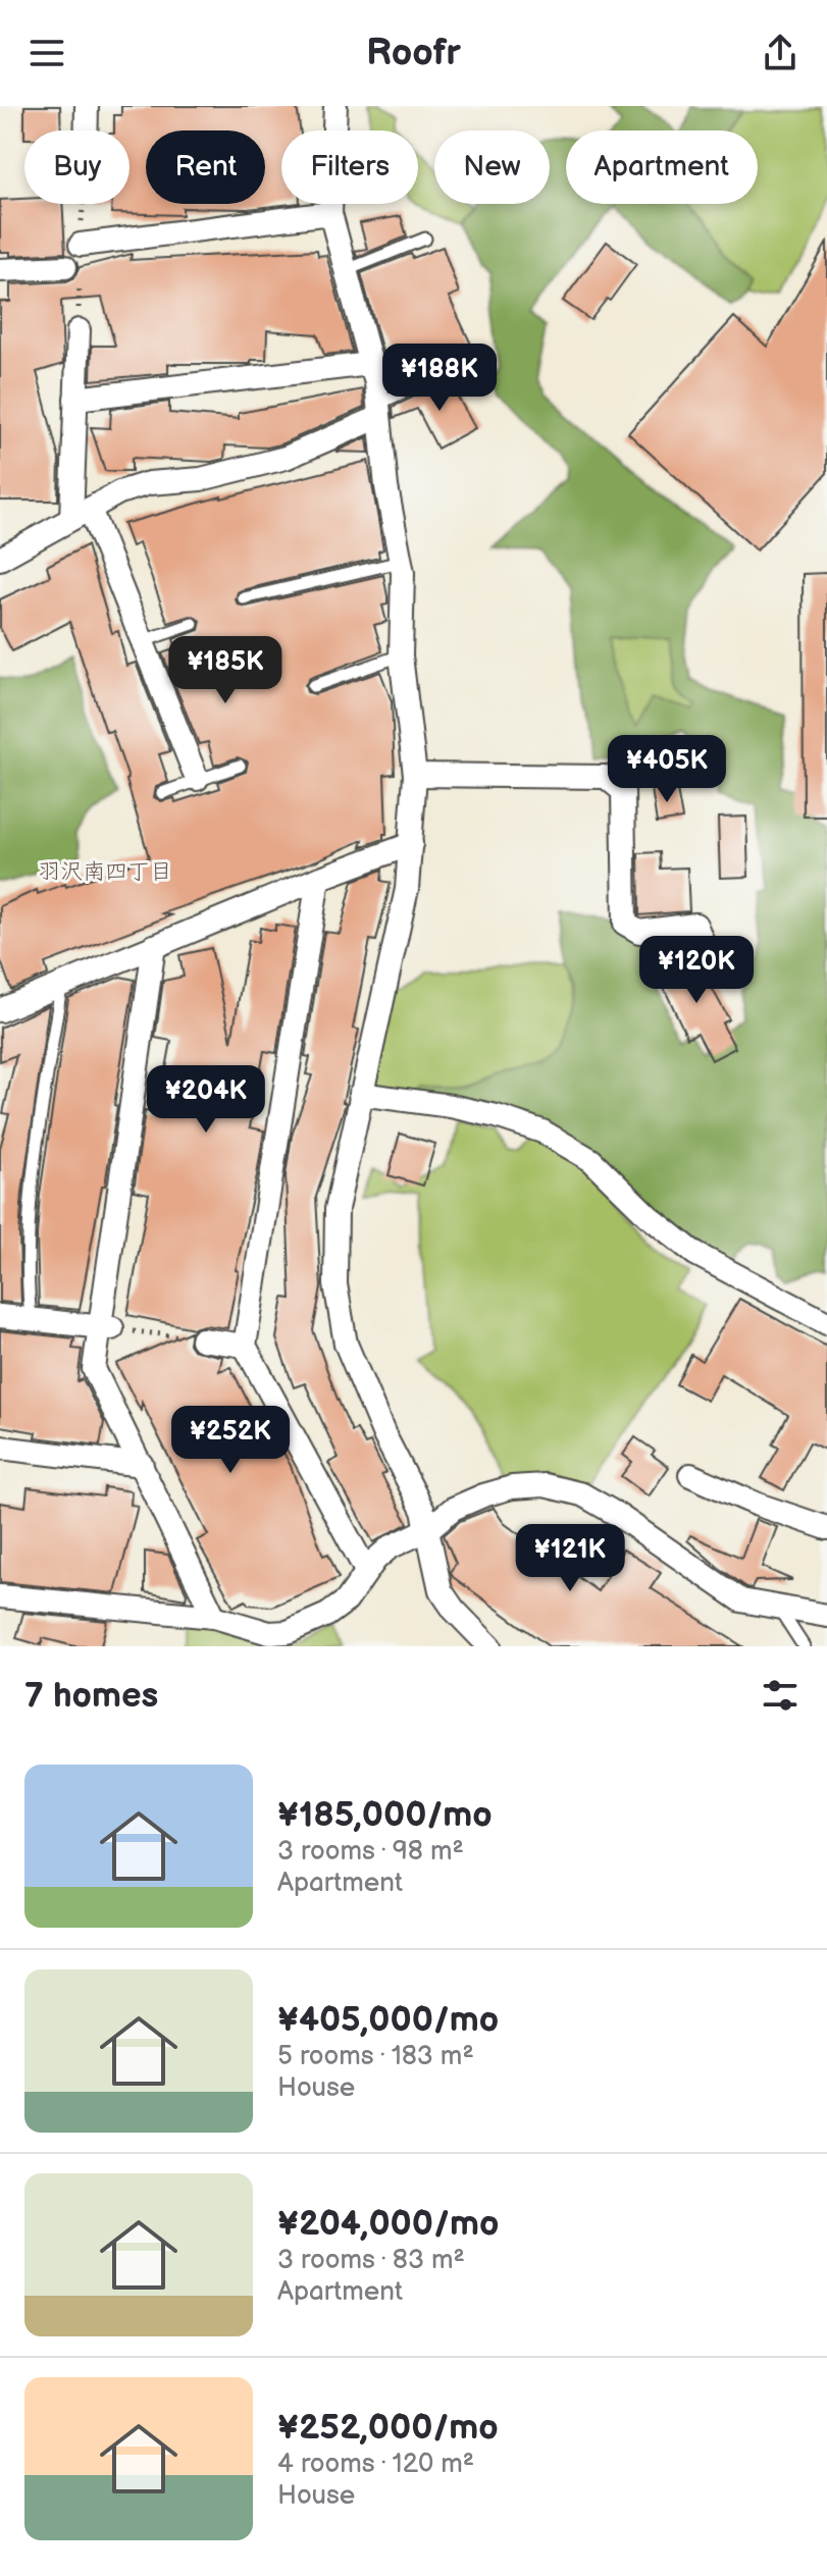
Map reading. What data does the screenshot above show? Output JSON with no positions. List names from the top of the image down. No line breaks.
{"districts":["羽沢南四丁目"],"page":{"header":"Roofr","chip":["Buy","Rent","Filters","New","Apartment"],"price":["¥188K","¥185K","¥405K","¥120K","¥204K","¥252K","¥121K"],"heading":"7 homes","list":[{"name":"¥185,000/mo","note":"3 rooms · 98 m² · Apartment"},{"name":"¥405,000/mo","note":"5 rooms · 183 m² · House"},{"name":"¥204,000/mo","note":"3 rooms · 83 m² · Apartment"},{"name":"¥252,000/mo","note":"4 rooms · 120 m² · House"}]}}
